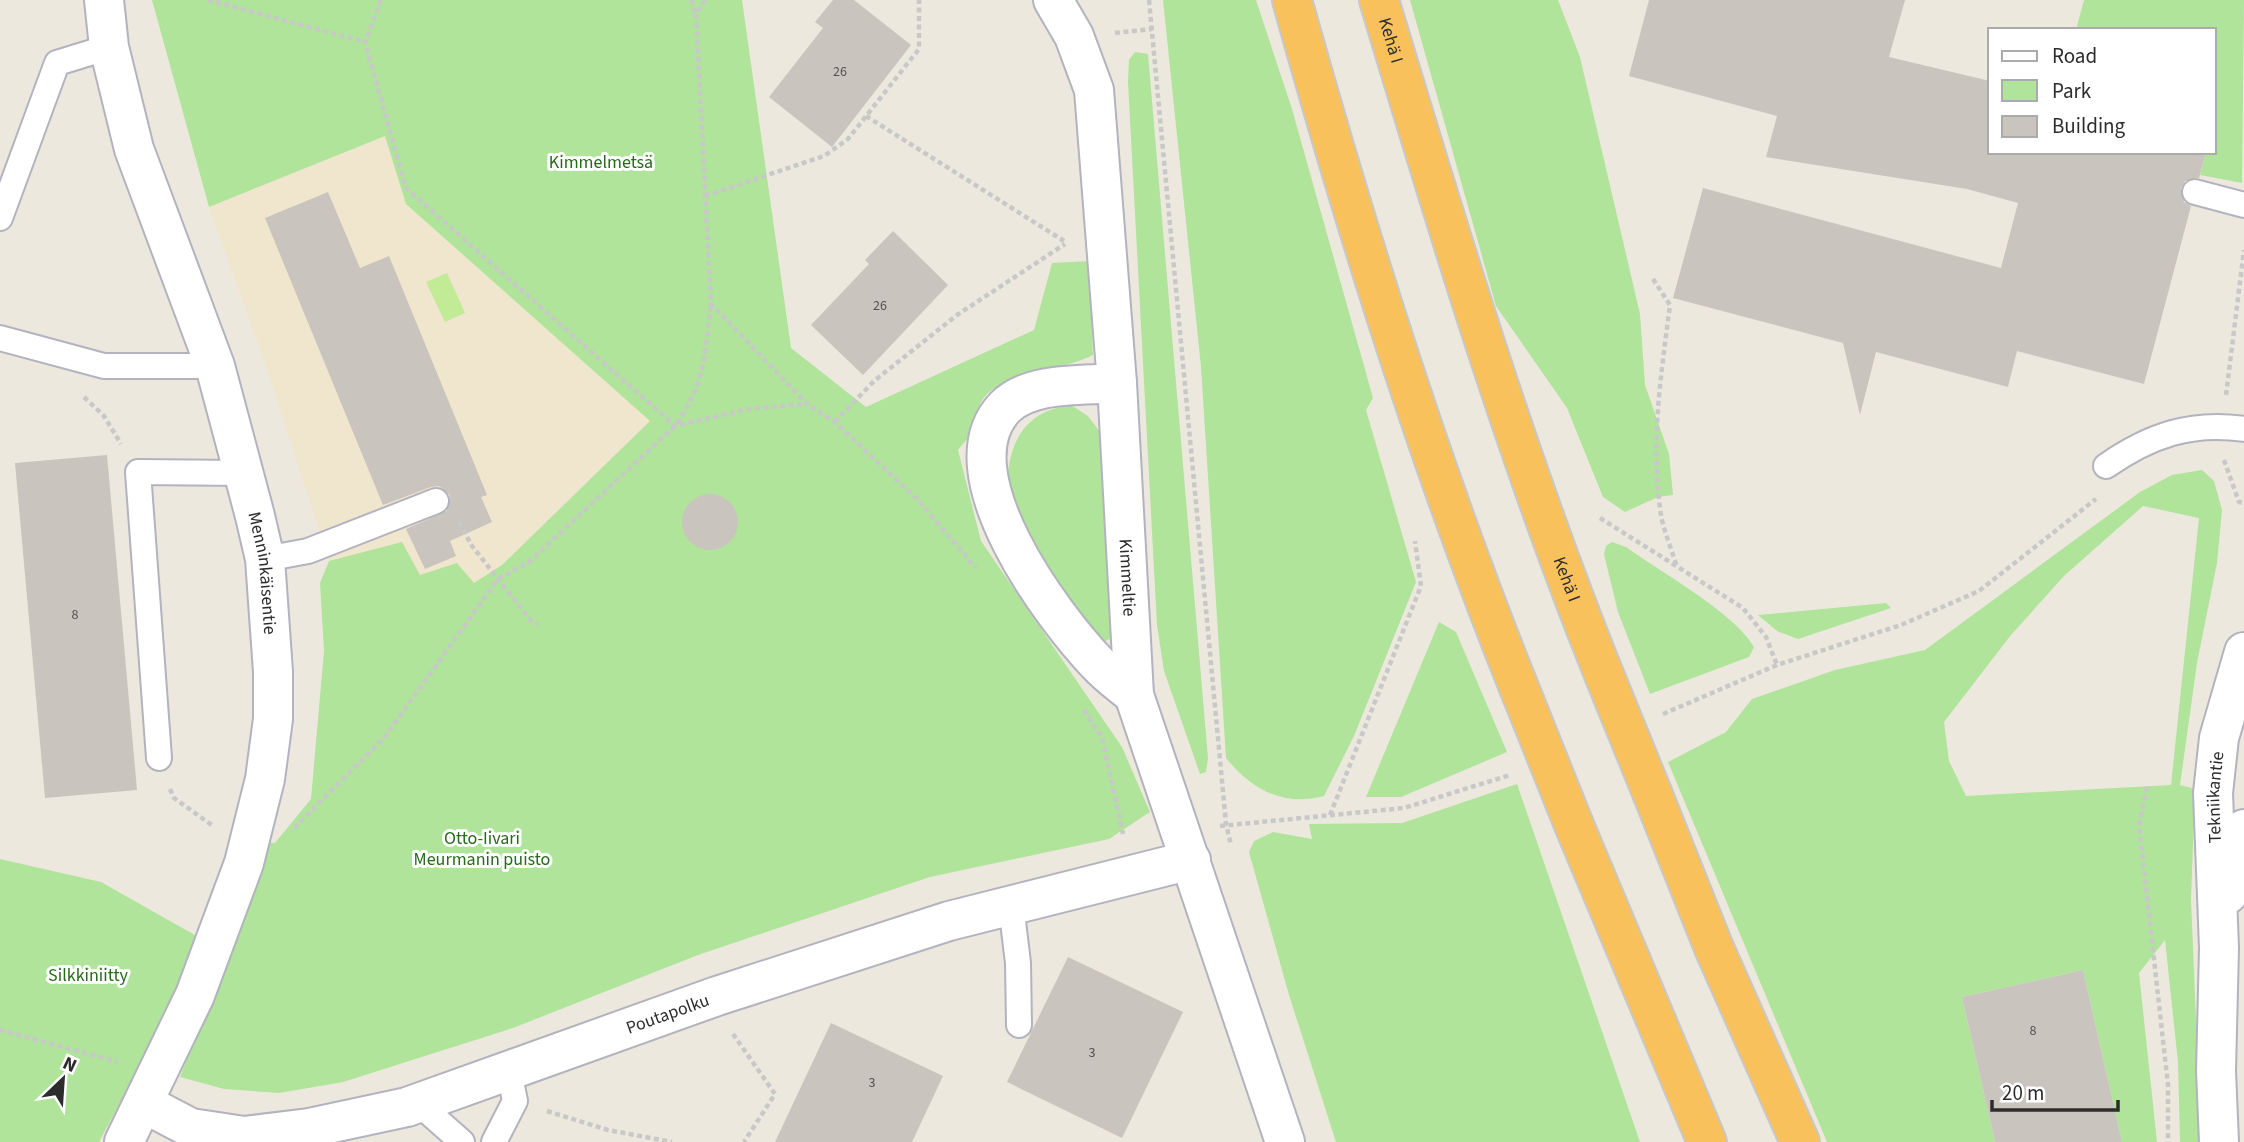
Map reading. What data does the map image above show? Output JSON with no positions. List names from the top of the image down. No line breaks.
{"streets":{"highway":["Kehä I"],"street":["Menninkäisentie","Kimmeltie","Tekniikantie","Poutapolku"]},"crossings":[["Menninkäisentie","Poutapolku"],["Kimmeltie","Poutapolku"]],"parks":["Kimmelmetsä","Otto-Iivari Meurmanin puisto","Silkkiniitty"],"house_numbers":["26","26","8","8","3","3"],"legend":["Road","Park","Building"],"scale_bar":"20 m","north":"top right"}
